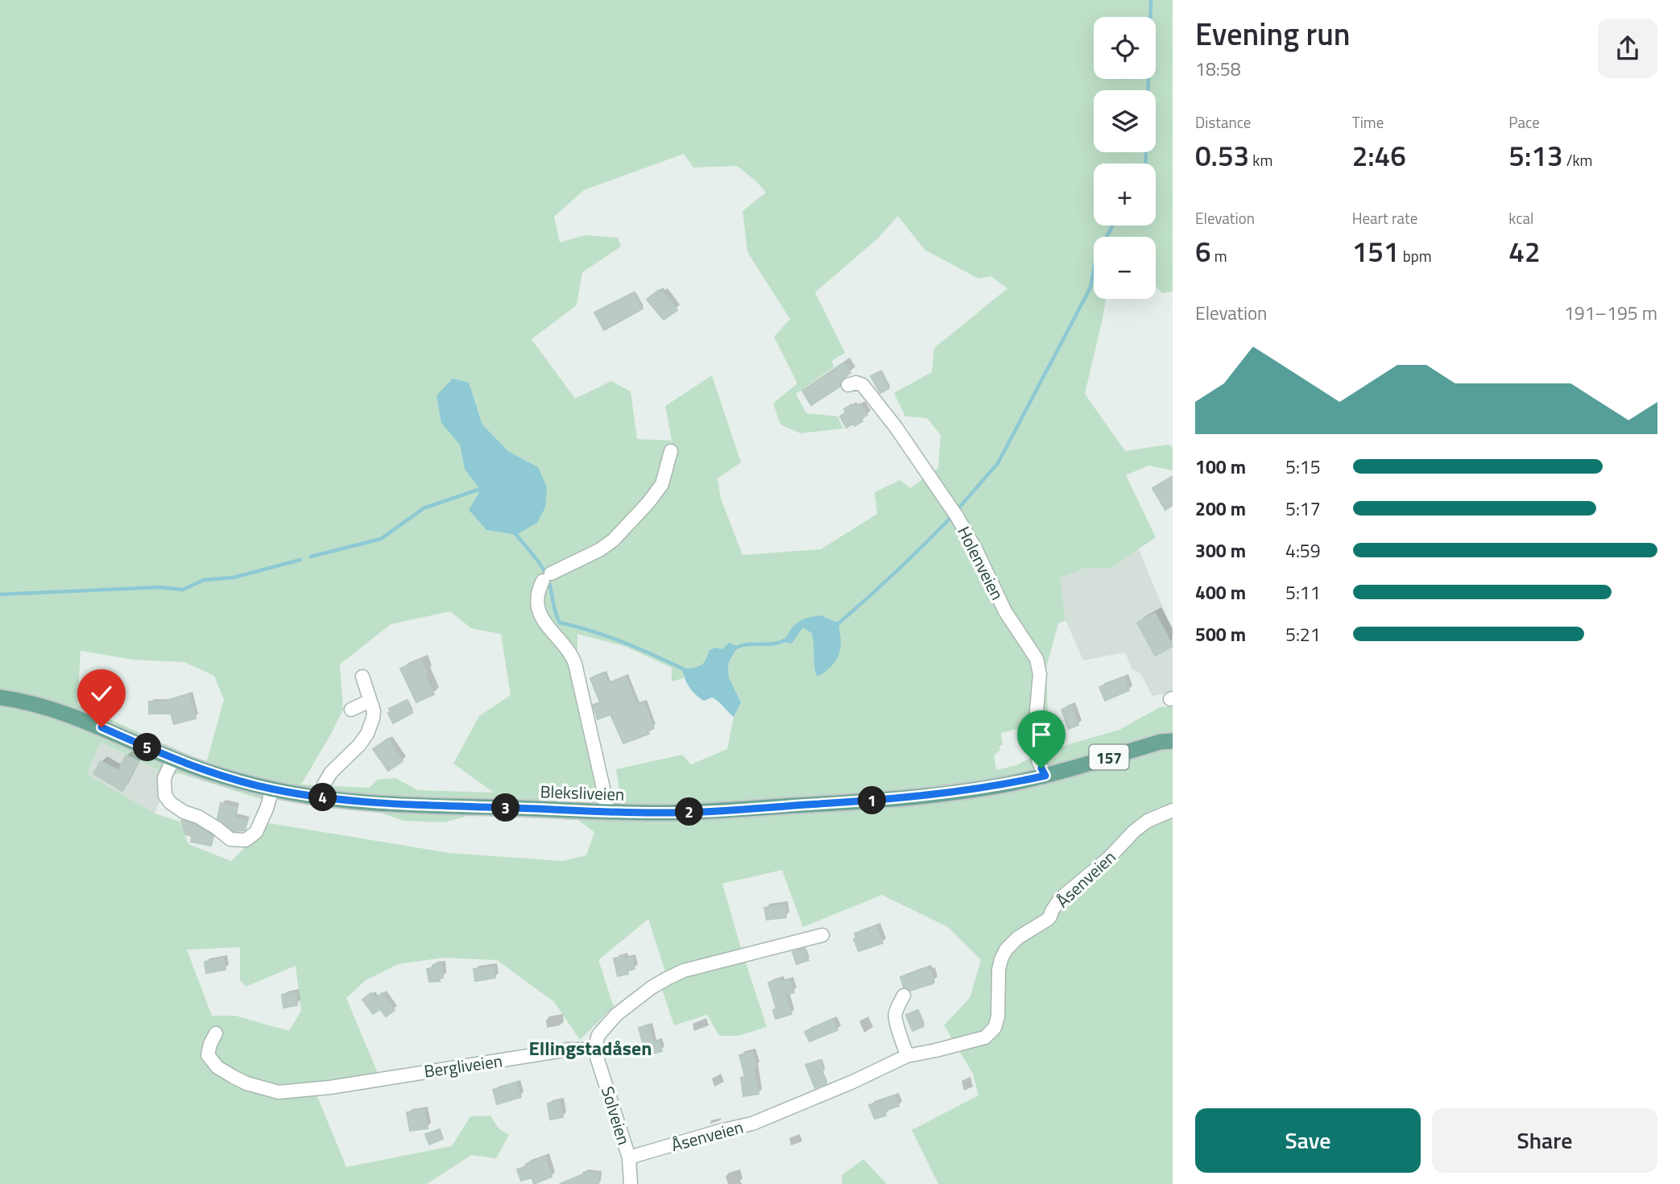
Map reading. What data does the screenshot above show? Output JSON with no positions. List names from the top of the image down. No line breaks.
{"streets":{"main road":["157","Bleksliveien"],"street":["Holenveien","Åsenveien","Bergliveien","Solveien"]},"crossings":[["Holenveien","Bleksliveien"],["Åsenveien","Solveien"],["Bergliveien","Solveien"]],"districts":["Ellingstadåsen"],"page":{"heading":["Evening run","18:58"],"map_buttons":["+","−"],"stats":[["Distance","0.53 km"],["Time","2:46"],["Pace","5:13 /km"],["Elevation","6 m"],["Heart rate","151 bpm"],["kcal","42"]],"chart":["Elevation","191–195 m"],"list":[{"name":"100 m","note":"5:15"},{"name":"200 m","note":"5:17"},{"name":"300 m","note":"4:59"},{"name":"400 m","note":"5:11"},{"name":"500 m","note":"5:21"}],"pins":["5","4","1","3","2"],"buttons":["Save","Share"]}}
